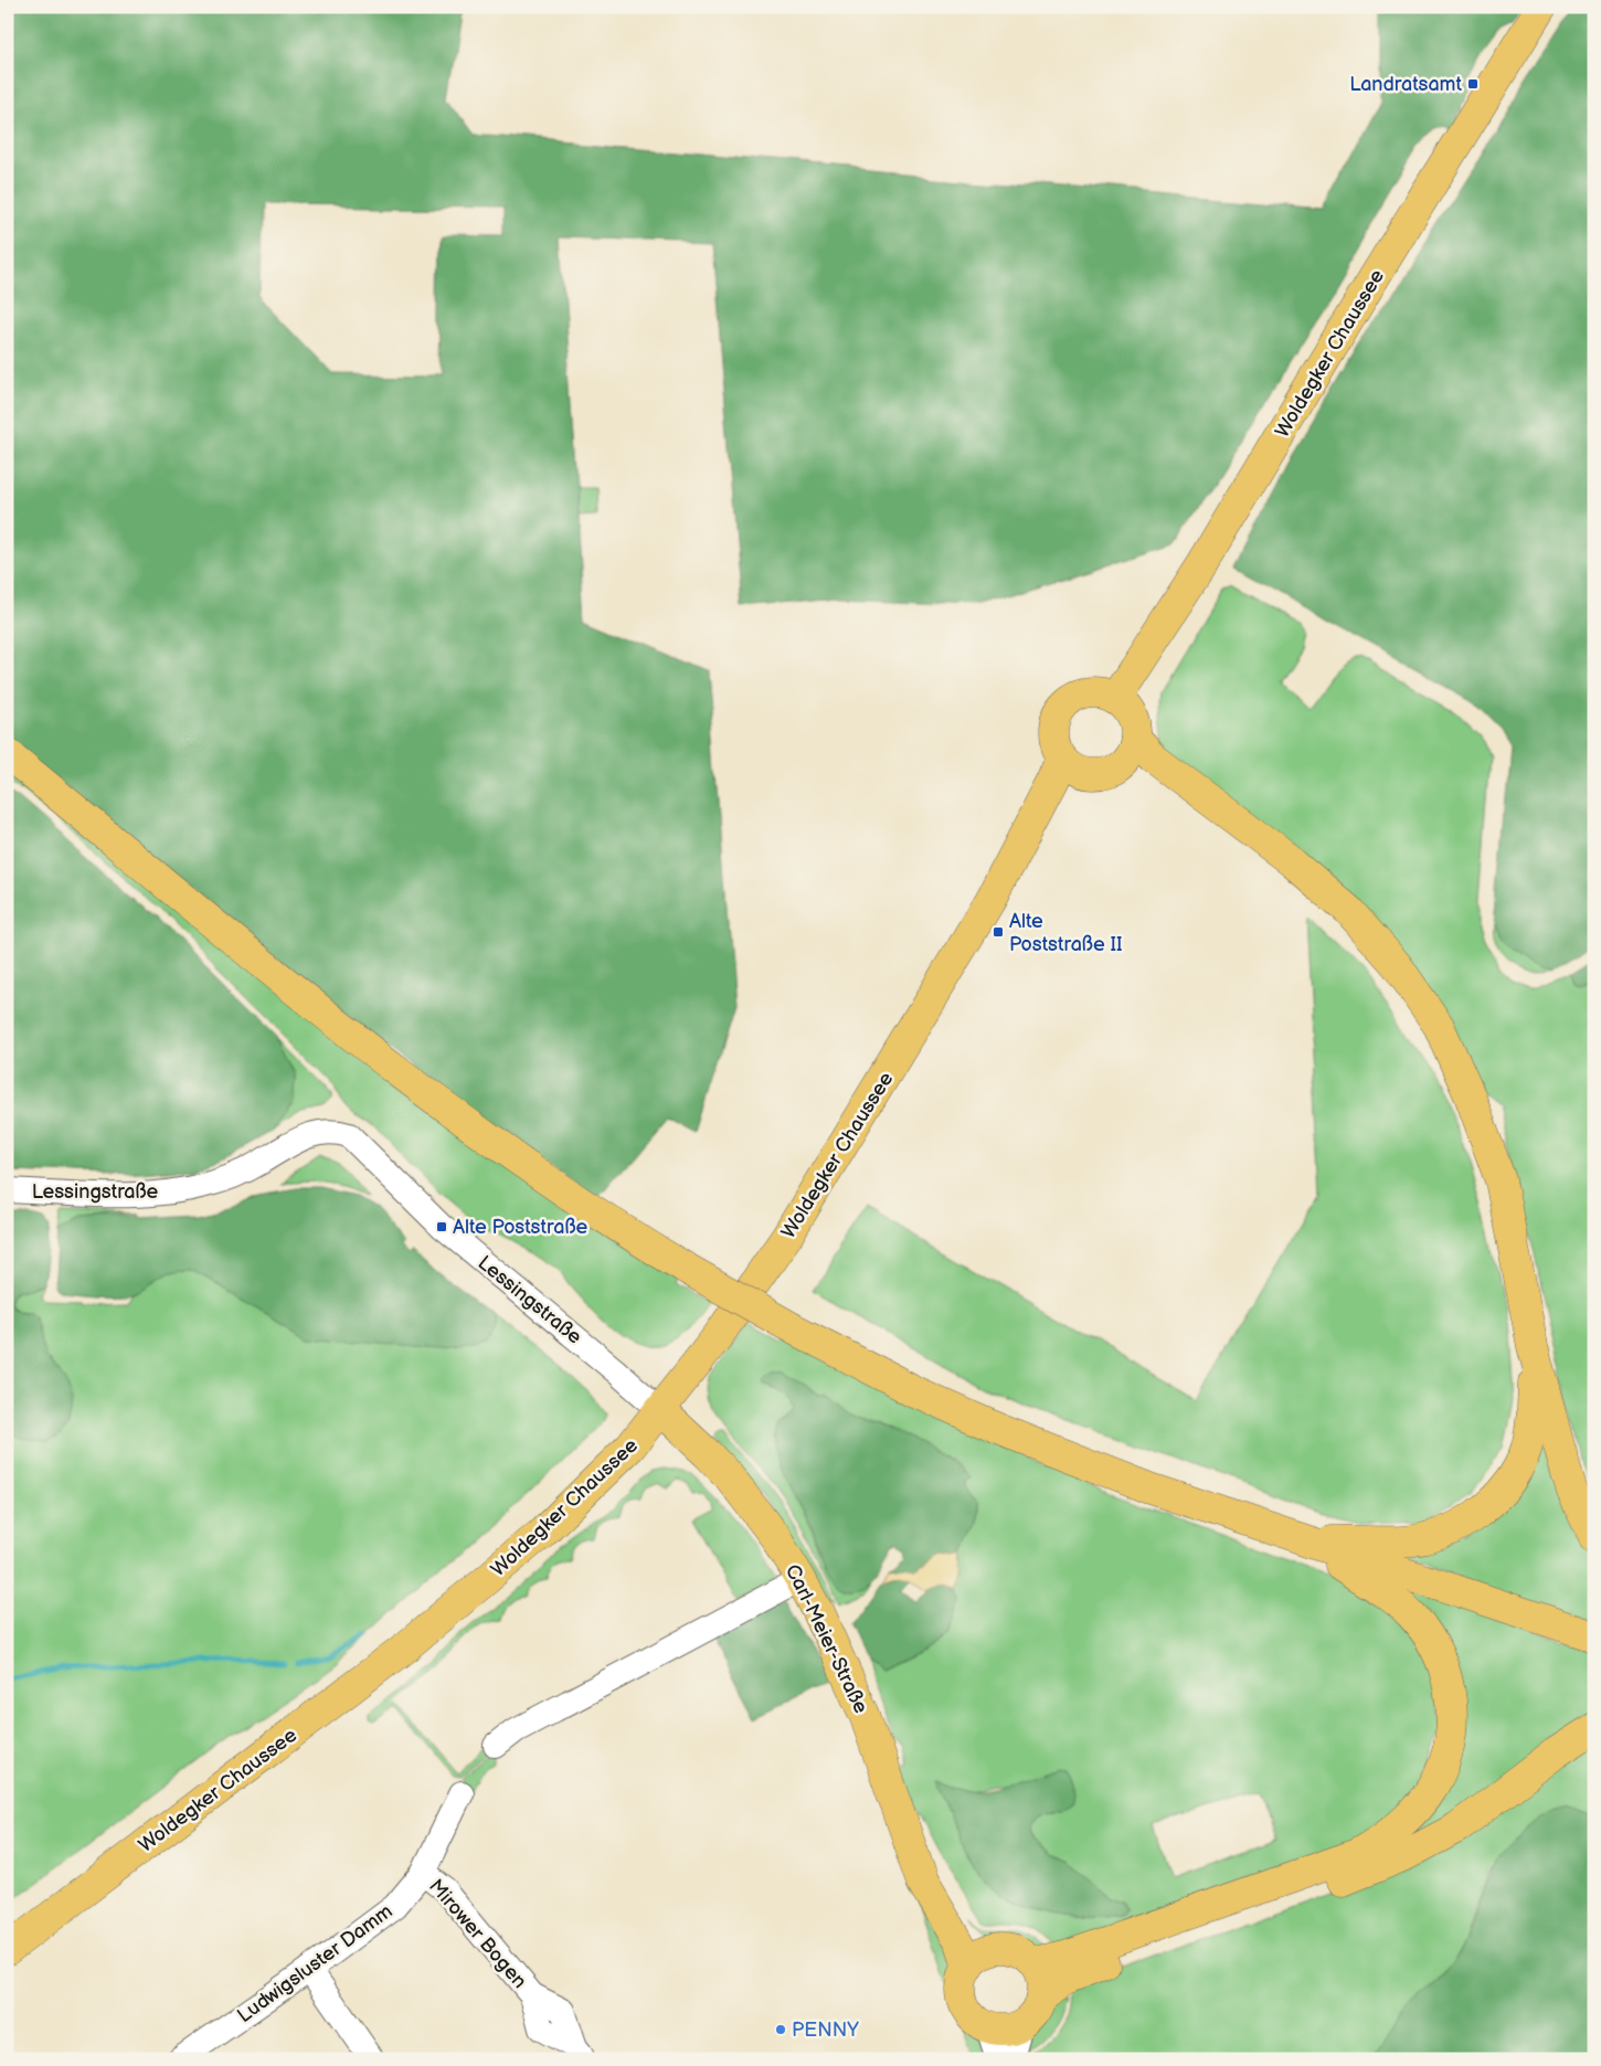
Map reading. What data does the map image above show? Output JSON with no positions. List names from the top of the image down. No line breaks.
{"streets":{"main road":["Woldegker Chaussee","Carl-Meier-Straße"],"street":["Lessingstraße","Mirower Bogen","Ludwigsluster Damm"]},"crossings":[["Woldegker Chaussee","Lessingstraße"],["Woldegker Chaussee","Carl-Meier-Straße"],["Lessingstraße","Carl-Meier-Straße"],["Mirower Bogen","Ludwigsluster Damm"]],"places":{"transit":["Landratsamt","Alte Poststraße II","Alte Poststraße"],"other":["PENNY"]}}
